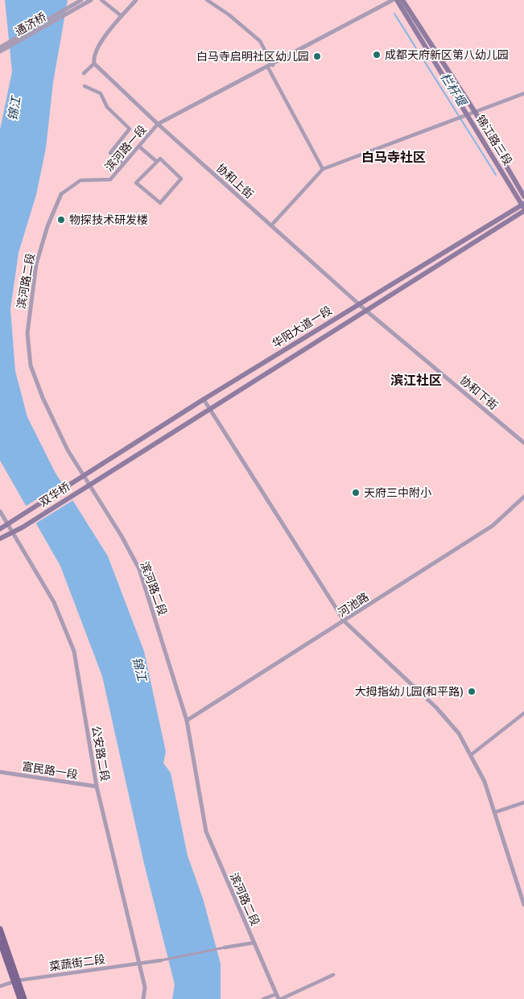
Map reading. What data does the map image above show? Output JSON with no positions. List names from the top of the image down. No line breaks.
{"streets":{"main road":["锦江路三段","华阳大道一段","双华桥"],"street":["通济桥","滨河路一段","协和上街","滨河路二段","协和下街","河池路","公安路二段","富民路一段","菜蔬街二段"]},"crossings":[["锦江路三段","华阳大道一段"],["滨河路一段","协和上街"],["滨河路一段","滨河路二段"],["协和上街","华阳大道一段"],["协和上街","协和下街"],["滨河路二段","河池路"],["华阳大道一段","协和下街"],["华阳大道一段","双华桥"],["华阳大道一段","公安路二段"],["双华桥","公安路二段"],["公安路二段","富民路一段"],["公安路二段","菜蔬街二段"]],"districts":["白马寺社区","滨江社区"],"water":["栏杆堰","锦江"],"places":["成都天府新区第八幼儿园","白马寺启明社区幼儿园","物探技术研发楼","天府三中附小","大拇指幼儿园(和平路)"]}
